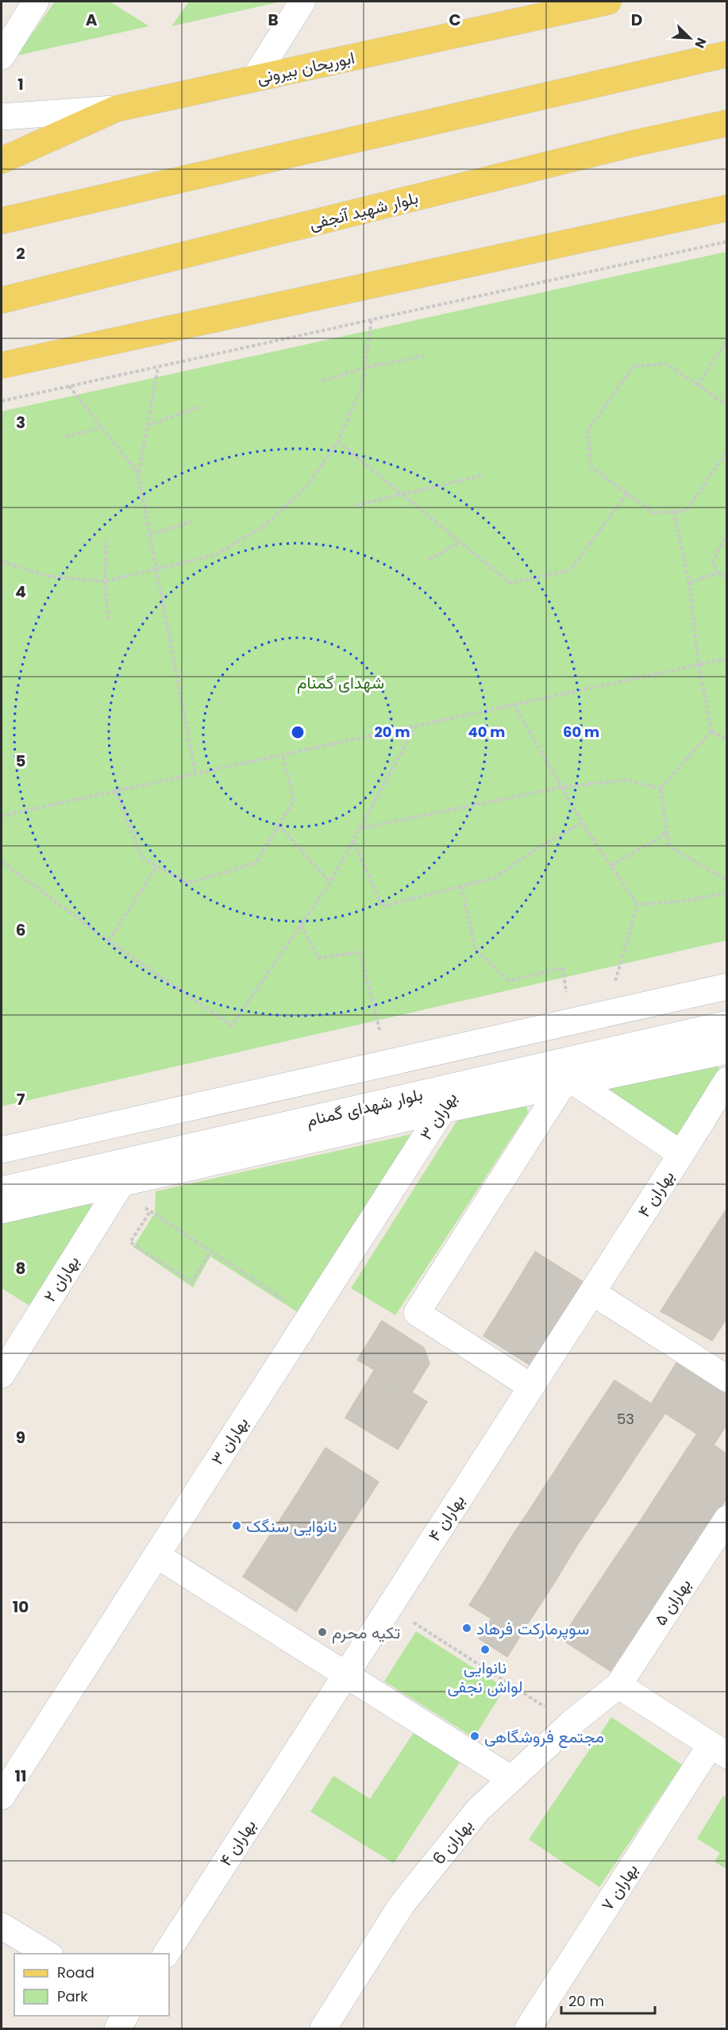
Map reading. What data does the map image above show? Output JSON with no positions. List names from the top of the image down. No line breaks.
{"streets":{"main road":["ابوریحان بیرونی","بلوار شهید آنجفی"],"street":["بلوار شهدای گمنام","بهاران ۳","بهاران ۴","بهاران ۲","بهاران ۵","بهاران 6","بهاران ۷"]},"crossings":[["بلوار شهدای گمنام","بهاران ۳"],["بهاران ۵","بهاران 6"]],"parks":["شهدای گمنام"],"places":["نانوایی سنگک","سوپرمارکت فرهاد","تکیه محرم","نانوایی لواش نجفی","مجتمع فروشگاهی"],"house_numbers":["53"],"legend":["Road","Park"],"scale_bar":"20 m","north":"bottom right","grid":{"columns":["A","B","C","D"],"rows":["1","2","3","4","5","6","7","8","9","10","11"]},"rings":["20 m","40 m","60 m"]}
